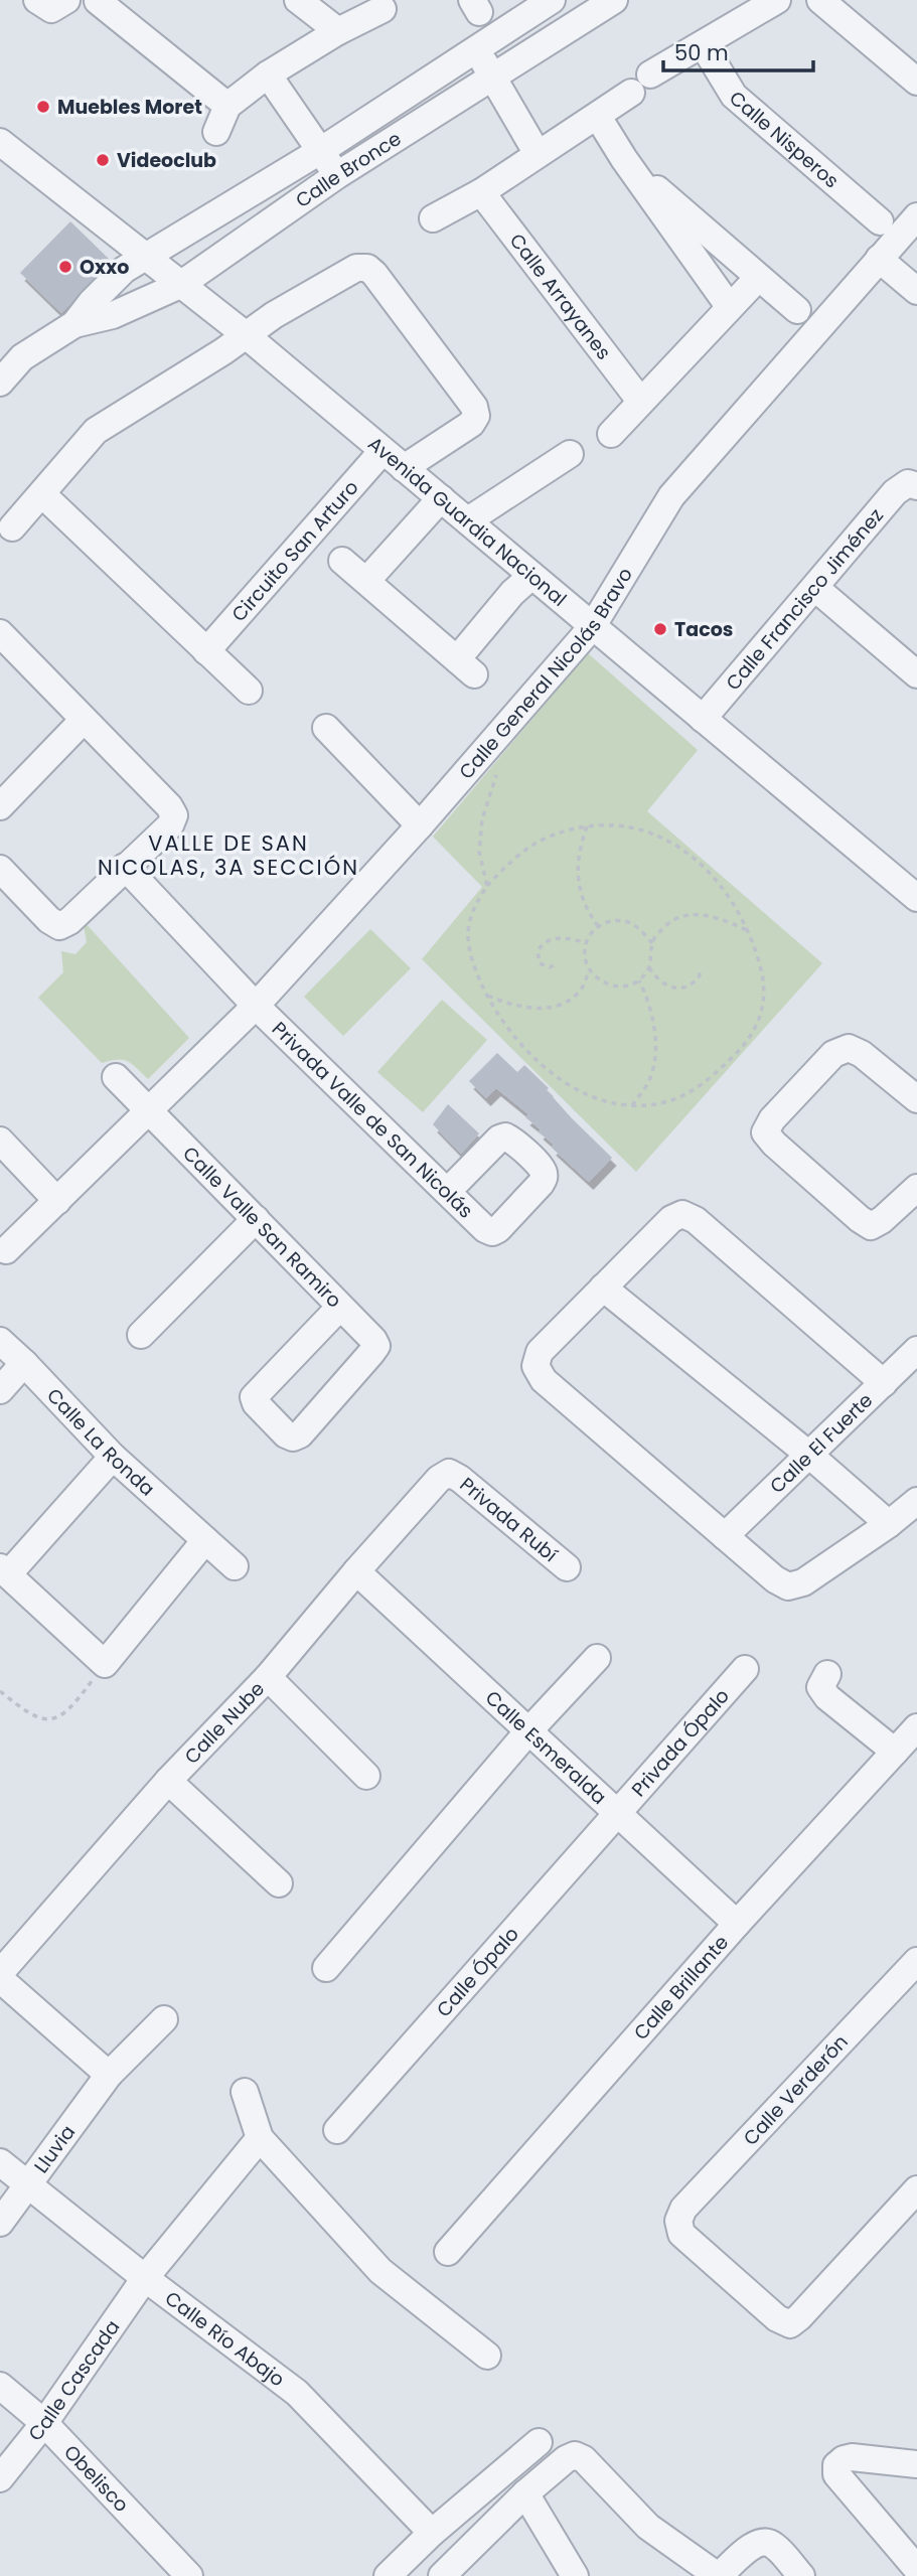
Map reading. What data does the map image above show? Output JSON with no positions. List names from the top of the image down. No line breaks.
{"streets":{"street":["Calle Nisperos","Calle Bronce","Calle Arrayanes","Avenida Guardia Nacional","Circuito San Arturo","Calle Francisco Jiménez","Calle General Nicolás Bravo","Privada Valle de San Nicolás","Calle Valle San Ramiro","Calle La Ronda","Calle El Fuerte","Privada Rubí","Calle Nube","Privada Ópalo","Calle Esmeralda","Calle Ópalo","Calle Brillante","Calle Verderón","Lluvia","Calle Río Abajo","Calle Cascada","Obelisco"]},"crossings":[["Calle Bronce","Avenida Guardia Nacional"],["Avenida Guardia Nacional","Circuito San Arturo"],["Avenida Guardia Nacional","Calle Francisco Jiménez"],["Avenida Guardia Nacional","Calle General Nicolás Bravo"],["Calle General Nicolás Bravo","Privada Valle de San Nicolás"],["Calle General Nicolás Bravo","Calle Valle San Ramiro"],["Privada Rubí","Calle Nube"],["Calle Nube","Calle Esmeralda"],["Privada Ópalo","Calle Esmeralda"],["Privada Ópalo","Calle Ópalo"],["Calle Esmeralda","Calle Ópalo"],["Calle Esmeralda","Calle Brillante"],["Lluvia","Calle Río Abajo"],["Calle Río Abajo","Calle Cascada"],["Calle Cascada","Obelisco"]],"districts":["VALLE DE SAN NICOLAS, 3A SECCIÓN"],"places":["Muebles Moret","Videoclub","Oxxo","Tacos"],"scale_bar":"50 m"}
